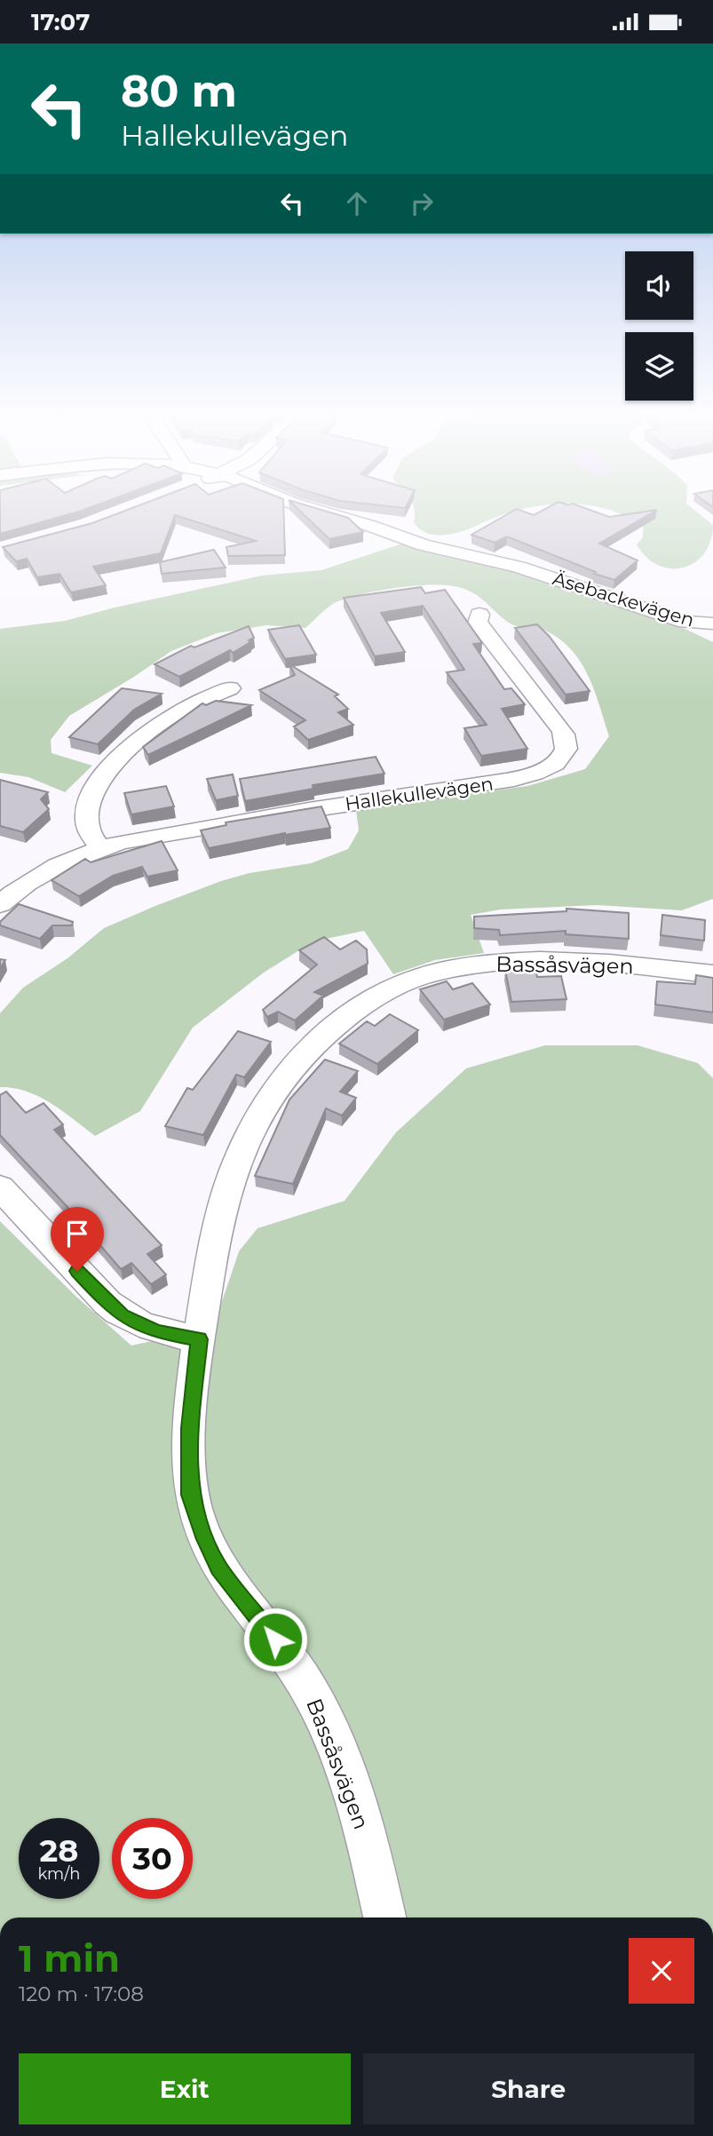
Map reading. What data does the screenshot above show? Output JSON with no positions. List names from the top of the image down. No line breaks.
{"streets":{"street":["Äsebackevägen","Hallekullevägen","Bassåsvägen"]},"page":{"status":"17:07","turn":["80 m","Hallekullevägen"],"speed":"28 km/h","limit":"30","heading":["1 min","120 m · 17:08"],"buttons":["Exit","Share"]}}
